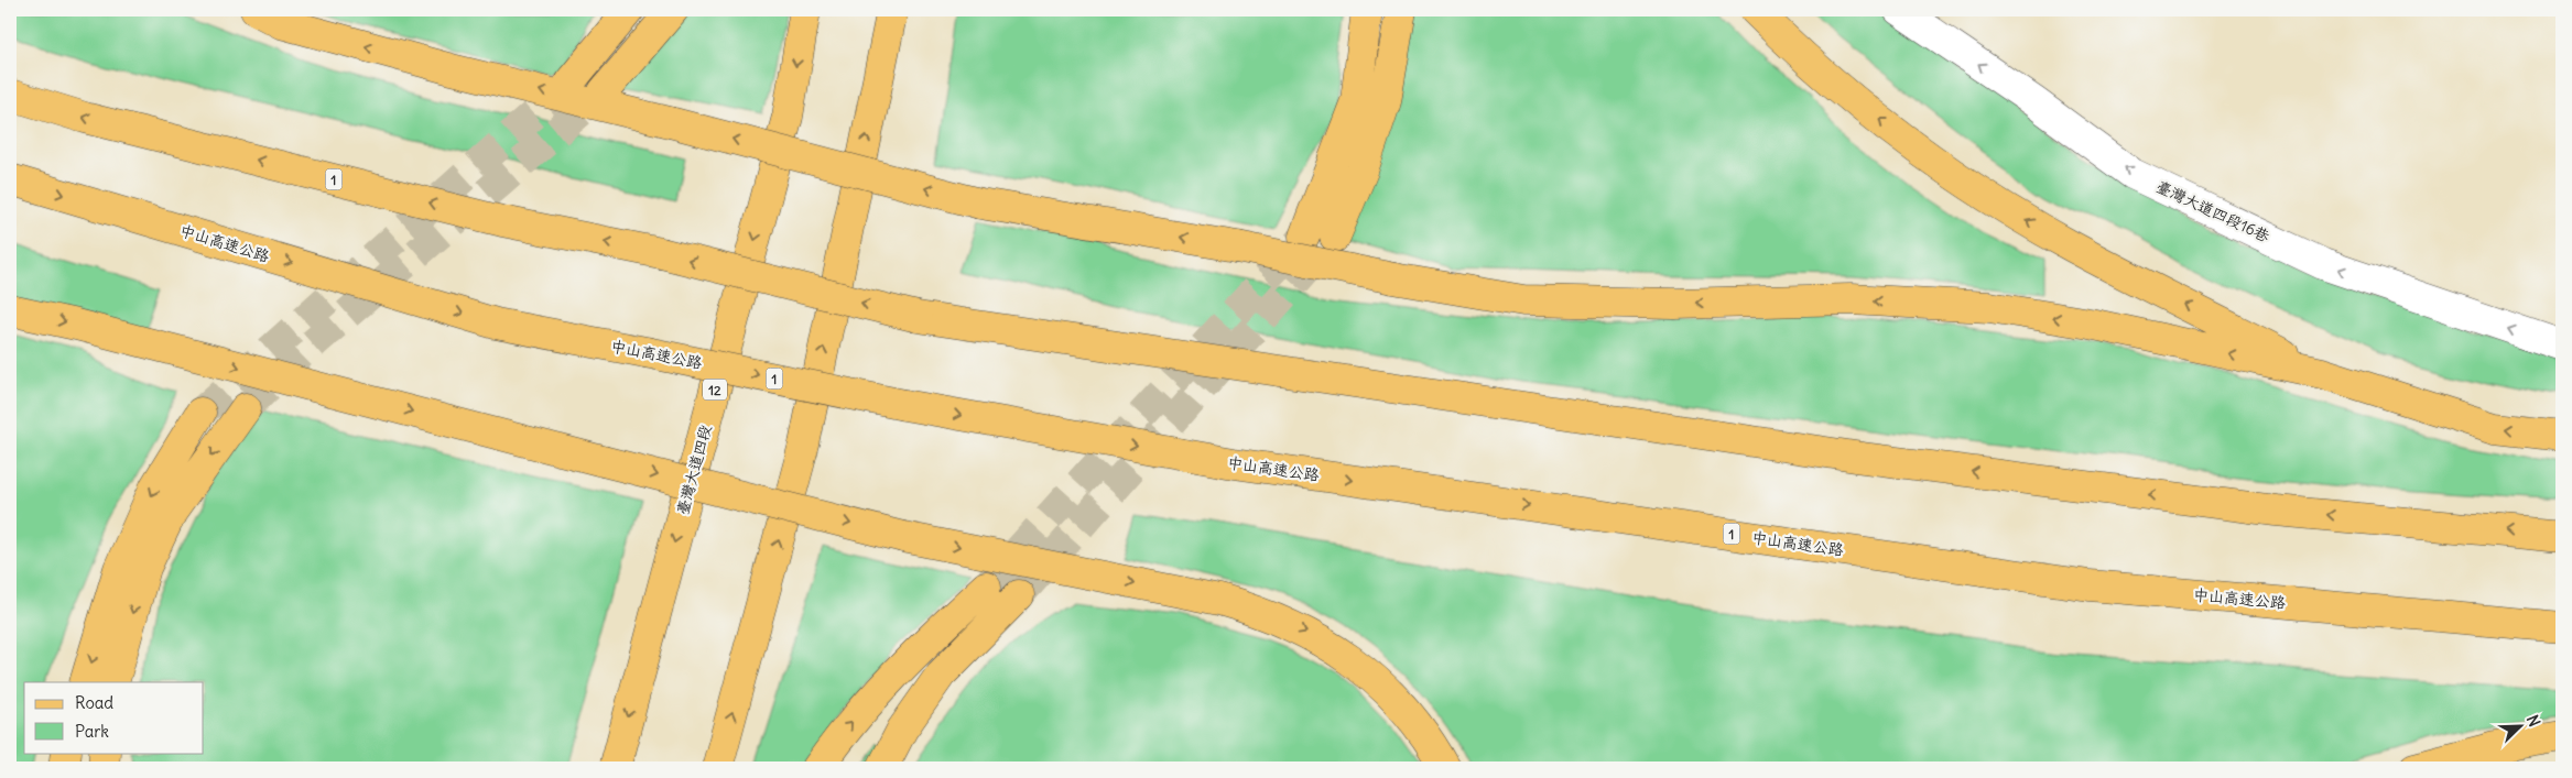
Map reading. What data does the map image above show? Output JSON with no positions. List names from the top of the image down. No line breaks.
{"streets":{"main road":["1","中山高速公路","12","臺灣大道四段"],"street":["臺灣大道四段16巷"]},"one_way":["臺灣大道四段16巷"],"legend":["Road","Park"],"north":"top right"}
